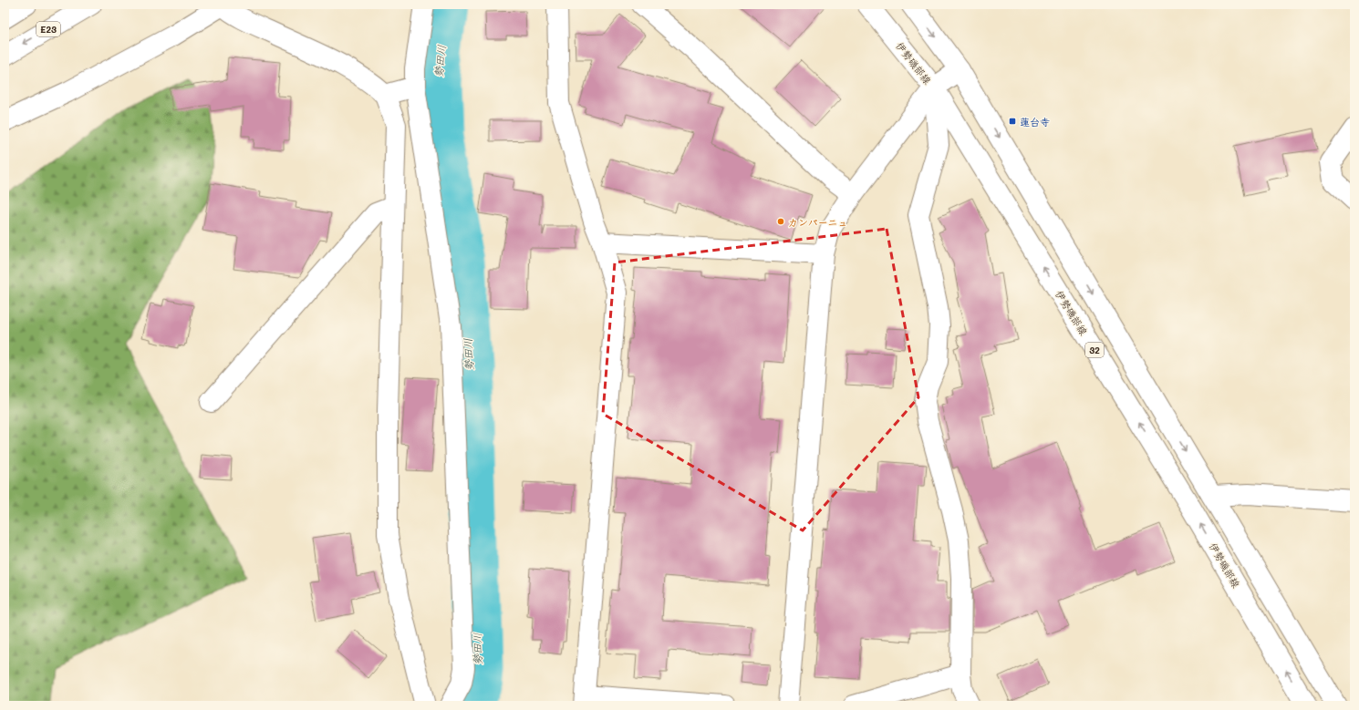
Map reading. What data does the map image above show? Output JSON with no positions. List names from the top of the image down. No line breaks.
{"streets":{"main road":["E23","伊勢磯部線","32"]},"water":["勢田川"],"places":{"transit":["蓮台寺"],"other":["カンパーニュ"]}}
